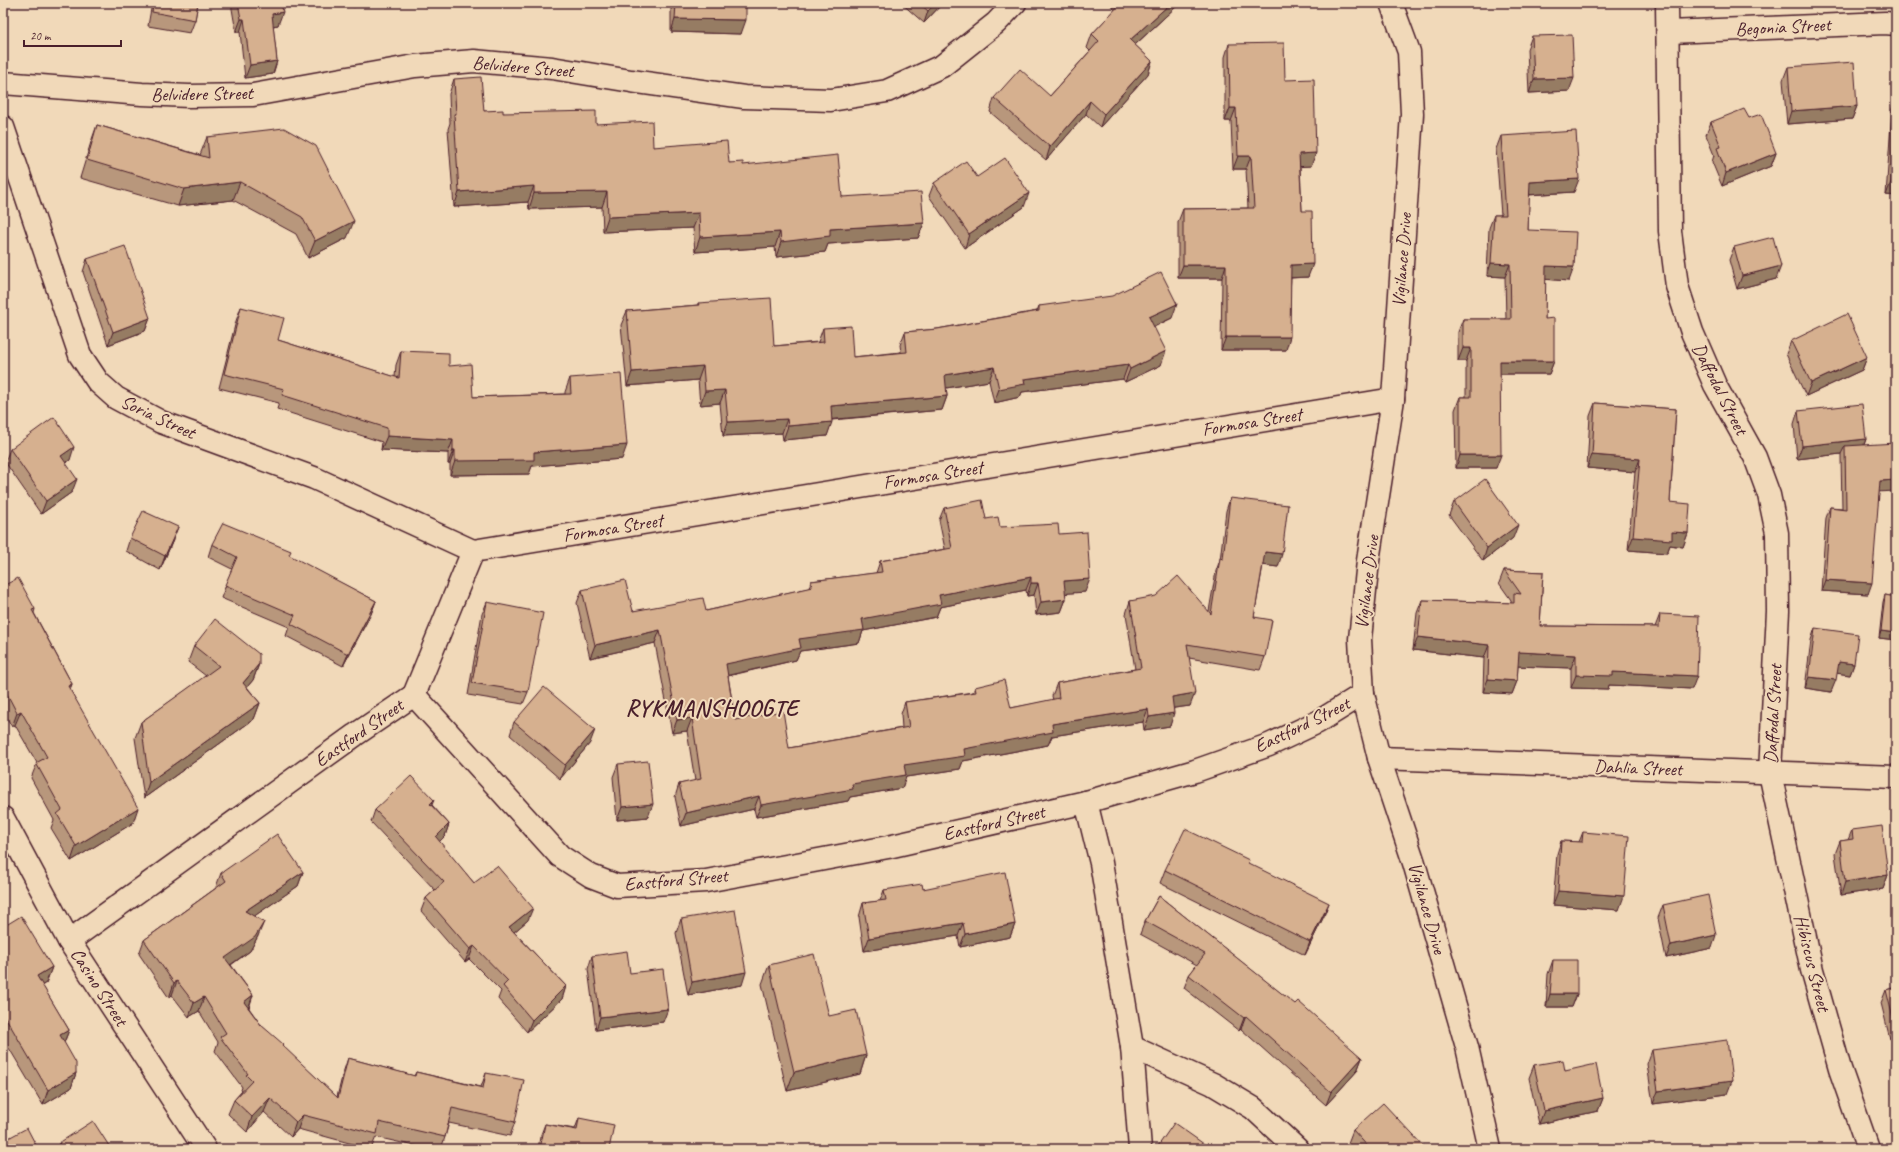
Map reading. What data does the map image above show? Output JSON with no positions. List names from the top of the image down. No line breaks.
{"streets":{"street":["Begonia Street","Belvidere Street","Vigilance Drive","Daffodal Street","Soria Street","Formosa Street","Eastford Street","Dahlia Street","Hibiscus Street","Casino Street"]},"crossings":[["Begonia Street","Daffodal Street"],["Vigilance Drive","Formosa Street"],["Vigilance Drive","Eastford Street"],["Vigilance Drive","Dahlia Street"],["Daffodal Street","Dahlia Street"],["Daffodal Street","Hibiscus Street"],["Soria Street","Formosa Street"],["Eastford Street","Casino Street"],["Dahlia Street","Hibiscus Street"]],"districts":["RYKMANSHOOGTE"],"scale_bar":"20 m"}
